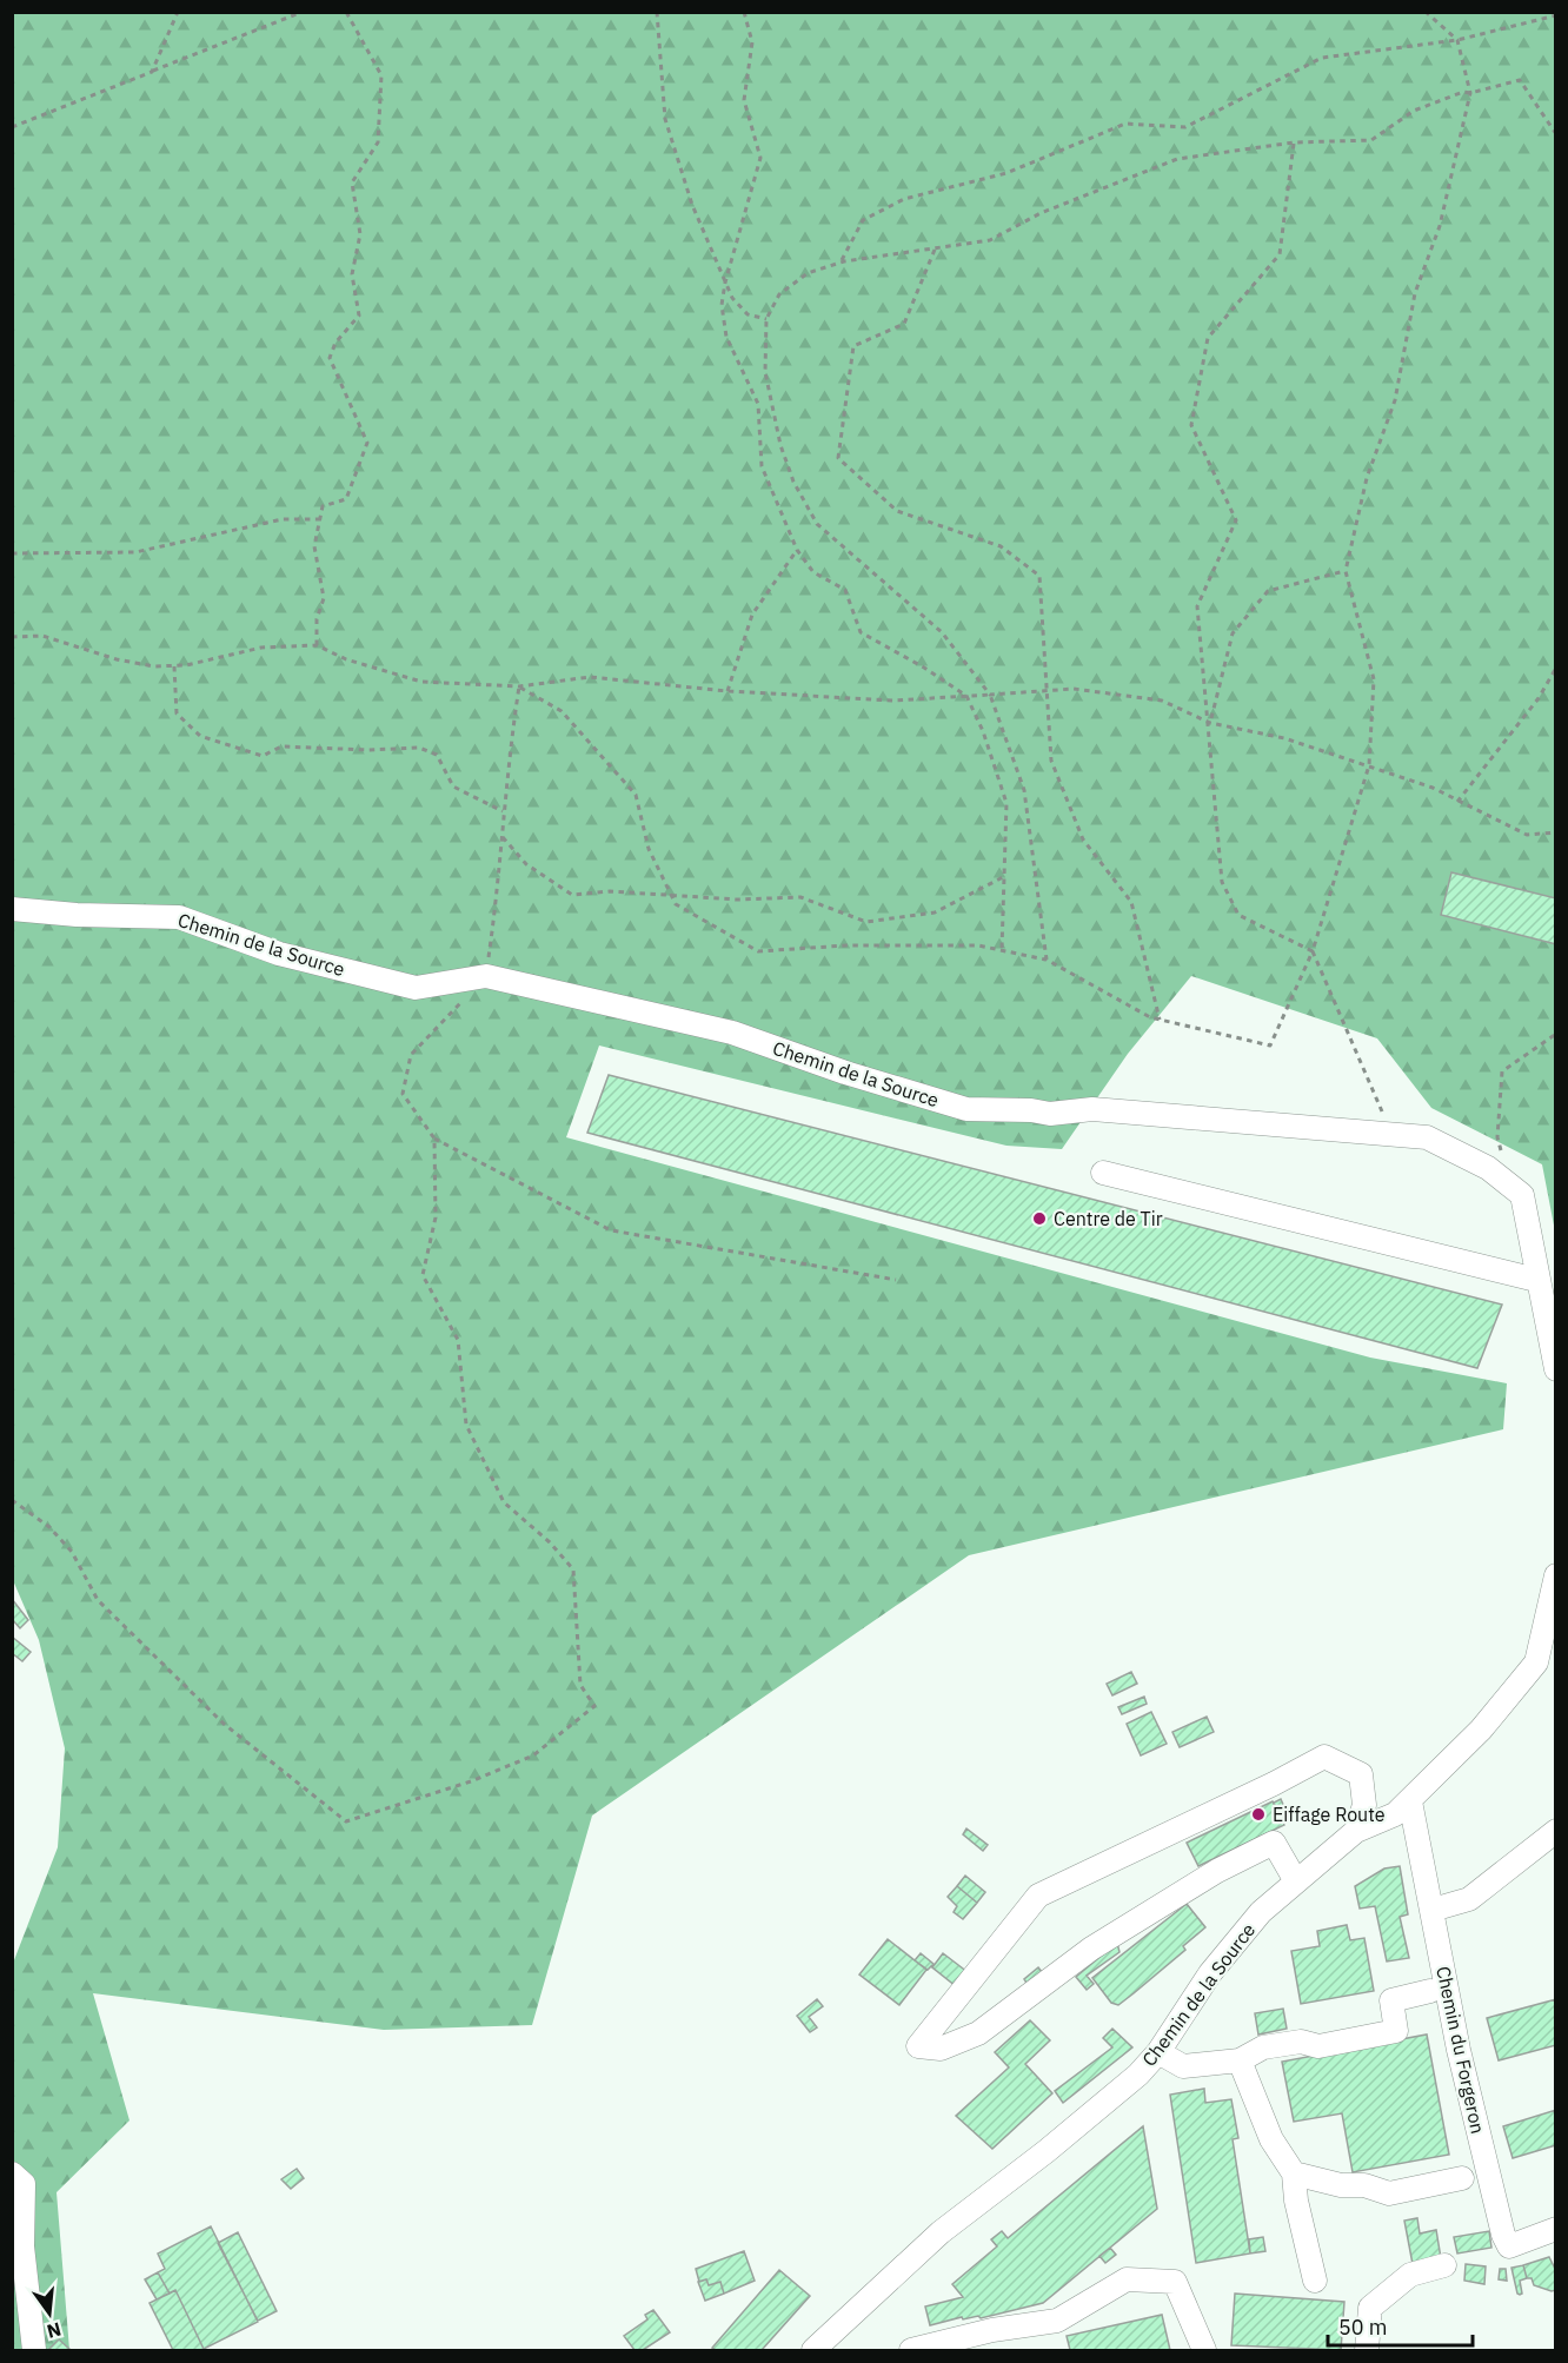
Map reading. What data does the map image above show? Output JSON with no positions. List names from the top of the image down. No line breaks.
{"streets":{"street":["Chemin de la Source","Chemin du Forgeron"]},"crossings":[["Chemin de la Source","Chemin du Forgeron"]],"places":["Centre de Tir","Eiffage Route"],"scale_bar":"50 m","north":"bottom"}
